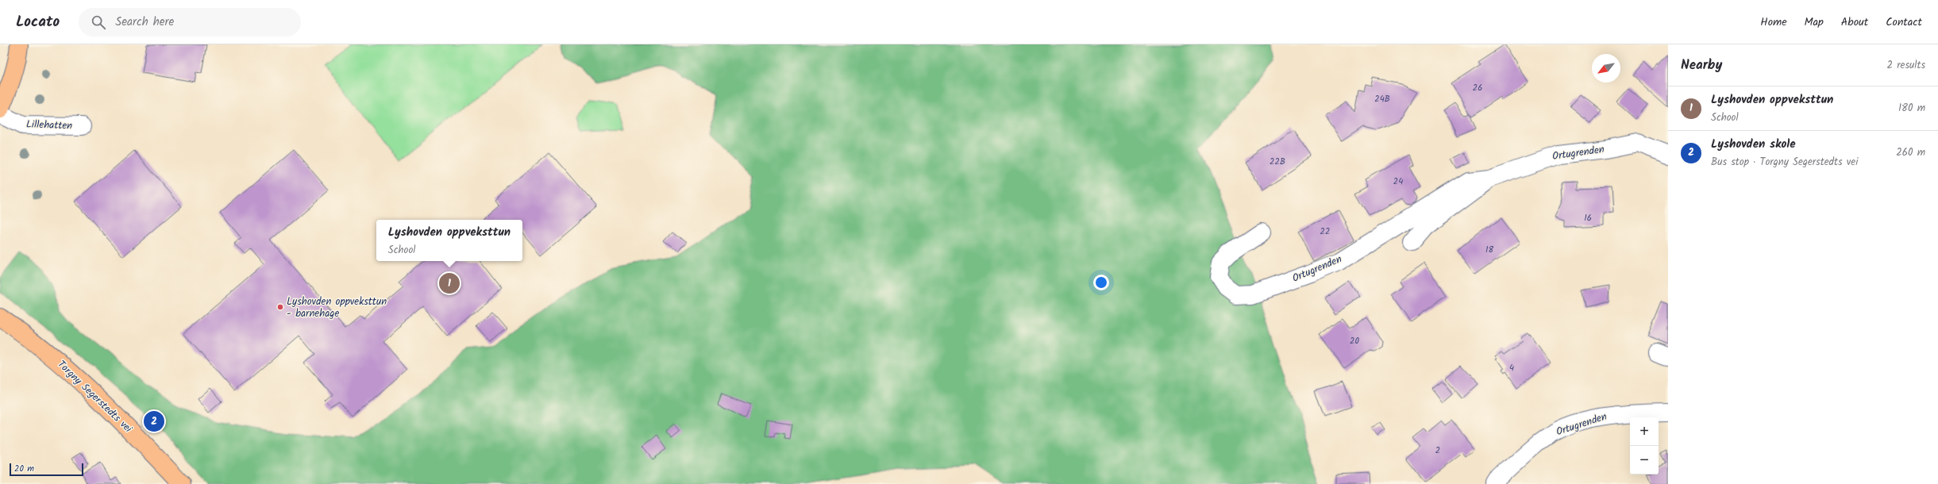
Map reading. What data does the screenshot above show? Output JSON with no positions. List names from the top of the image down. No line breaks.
{"streets":{"main road":["Torgny Segerstedts vei"],"street":["Lillehatten","Ortugrenden"]},"places":["Lyshovden oppveksttun - barnehage"],"house_numbers":["26","24B","22B","24","16","22","18","20","4","2"],"scale_bar":"20 m","north":"bottom left","page":{"header":"Locato","search":"Search here","nav":["Home","Map","About","Contact"],"heading":["Nearby","2 results"],"list":[{"mark":"1","name":"Lyshovden oppveksttun","note":"School","value":"180 m"},{"mark":"2","name":"Lyshovden skole","note":"Bus stop · Torgny Segerstedts vei","value":"260 m"}],"popup":["Lyshovden oppveksttun","School"],"pins":["1","2"],"map_buttons":["+","−"],"scale":"20 m"}}
